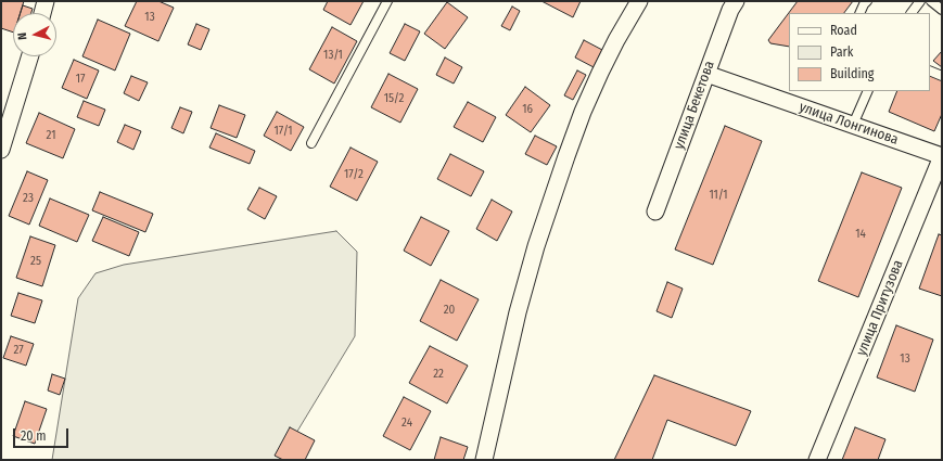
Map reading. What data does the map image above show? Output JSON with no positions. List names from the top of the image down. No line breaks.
{"streets":{"street":["улица Бекетова","улица Лонгинова","улица Притузова"]},"crossings":[["улица Бекетова","улица Лонгинова"],["улица Лонгинова","улица Притузова"]],"house_numbers":["13","13/1","17","15/2","16","17/1","21","17/2","11/1","23","14","25","20","27","13","22","24"],"legend":["Road","Park","Building"],"scale_bar":"20 m","north":"left"}
